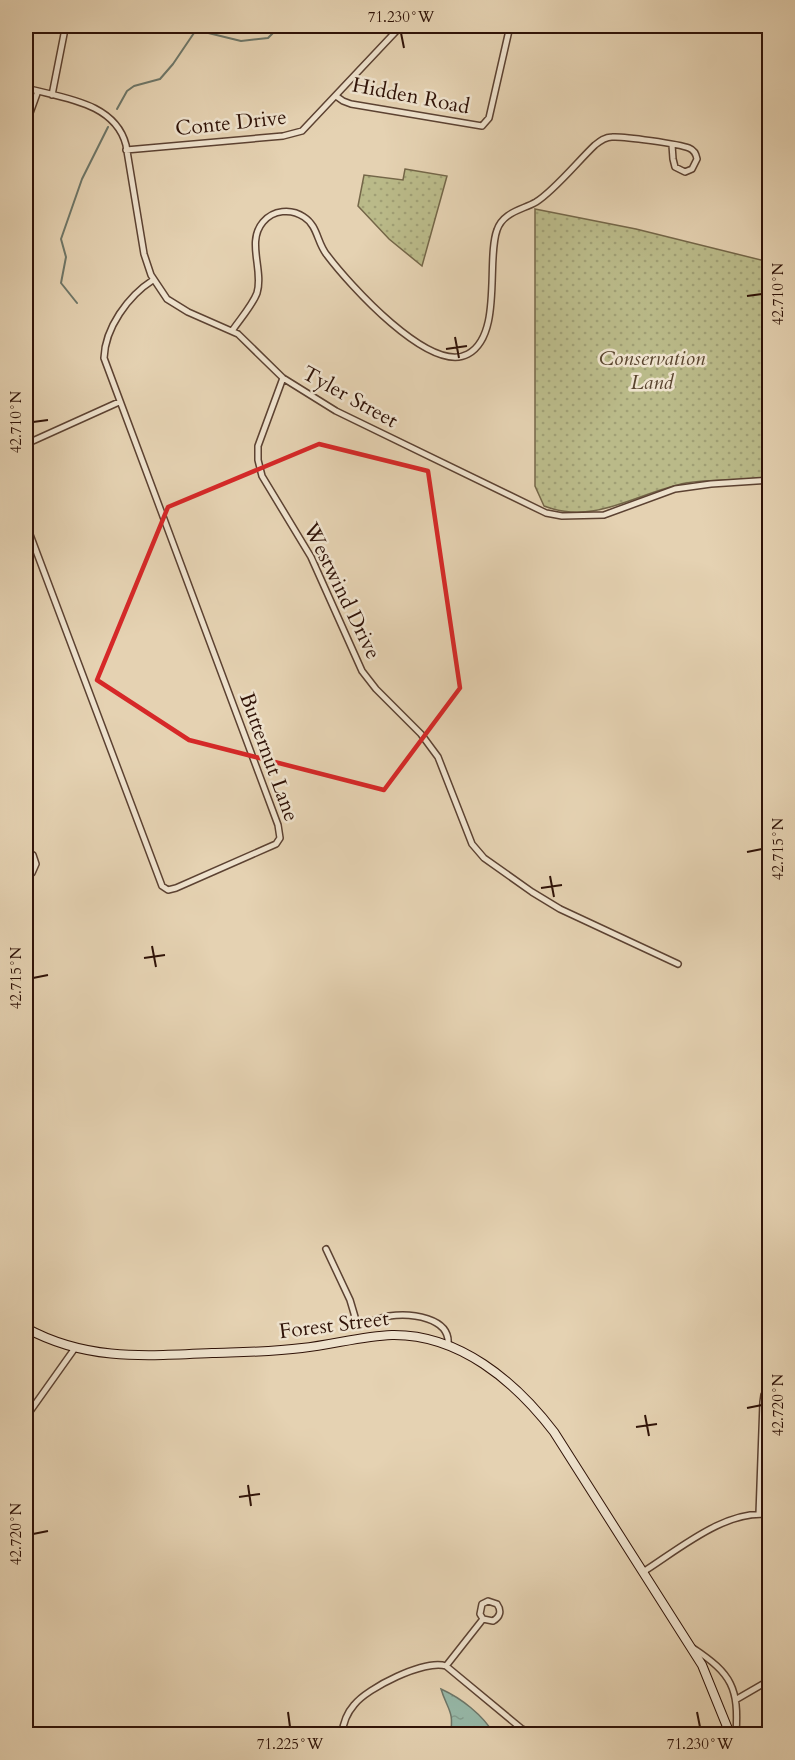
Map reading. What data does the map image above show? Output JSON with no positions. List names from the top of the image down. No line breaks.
{"streets":{"street":["Hidden Road","Conte Drive","Tyler Street","Westwind Drive","Butternut Lane","Forest Street"]},"crossings":[["Hidden Road","Conte Drive"],["Conte Drive","Tyler Street"],["Tyler Street","Westwind Drive"],["Tyler Street","Butternut Lane"]],"parks":["Conservation Land"],"coordinates":["71.230°W","42.710°N","42.715°N","42.720°N","71.225°W"]}
